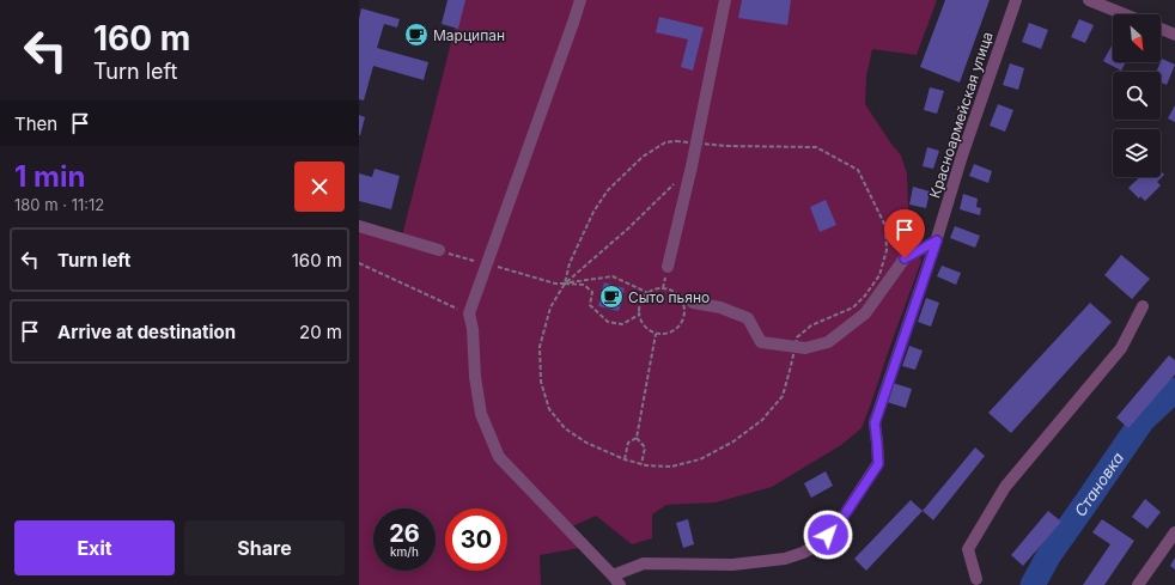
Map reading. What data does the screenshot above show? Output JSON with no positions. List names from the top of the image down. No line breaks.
{"streets":{"street":["Красноармейская улица"]},"water":["Становка"],"places":{"cafe":["Марципан","Сыто пьяно"]},"north":"bottom right","page":{"turn":["160 m","Turn left"],"then":"Then","heading":["1 min","180 m · 11:12"],"list":[{"name":"Turn left","value":"160 m"},{"name":"Arrive at destination","value":"20 m"}],"speed":"26 km/h","limit":"30","buttons":["Exit","Share"]}}
